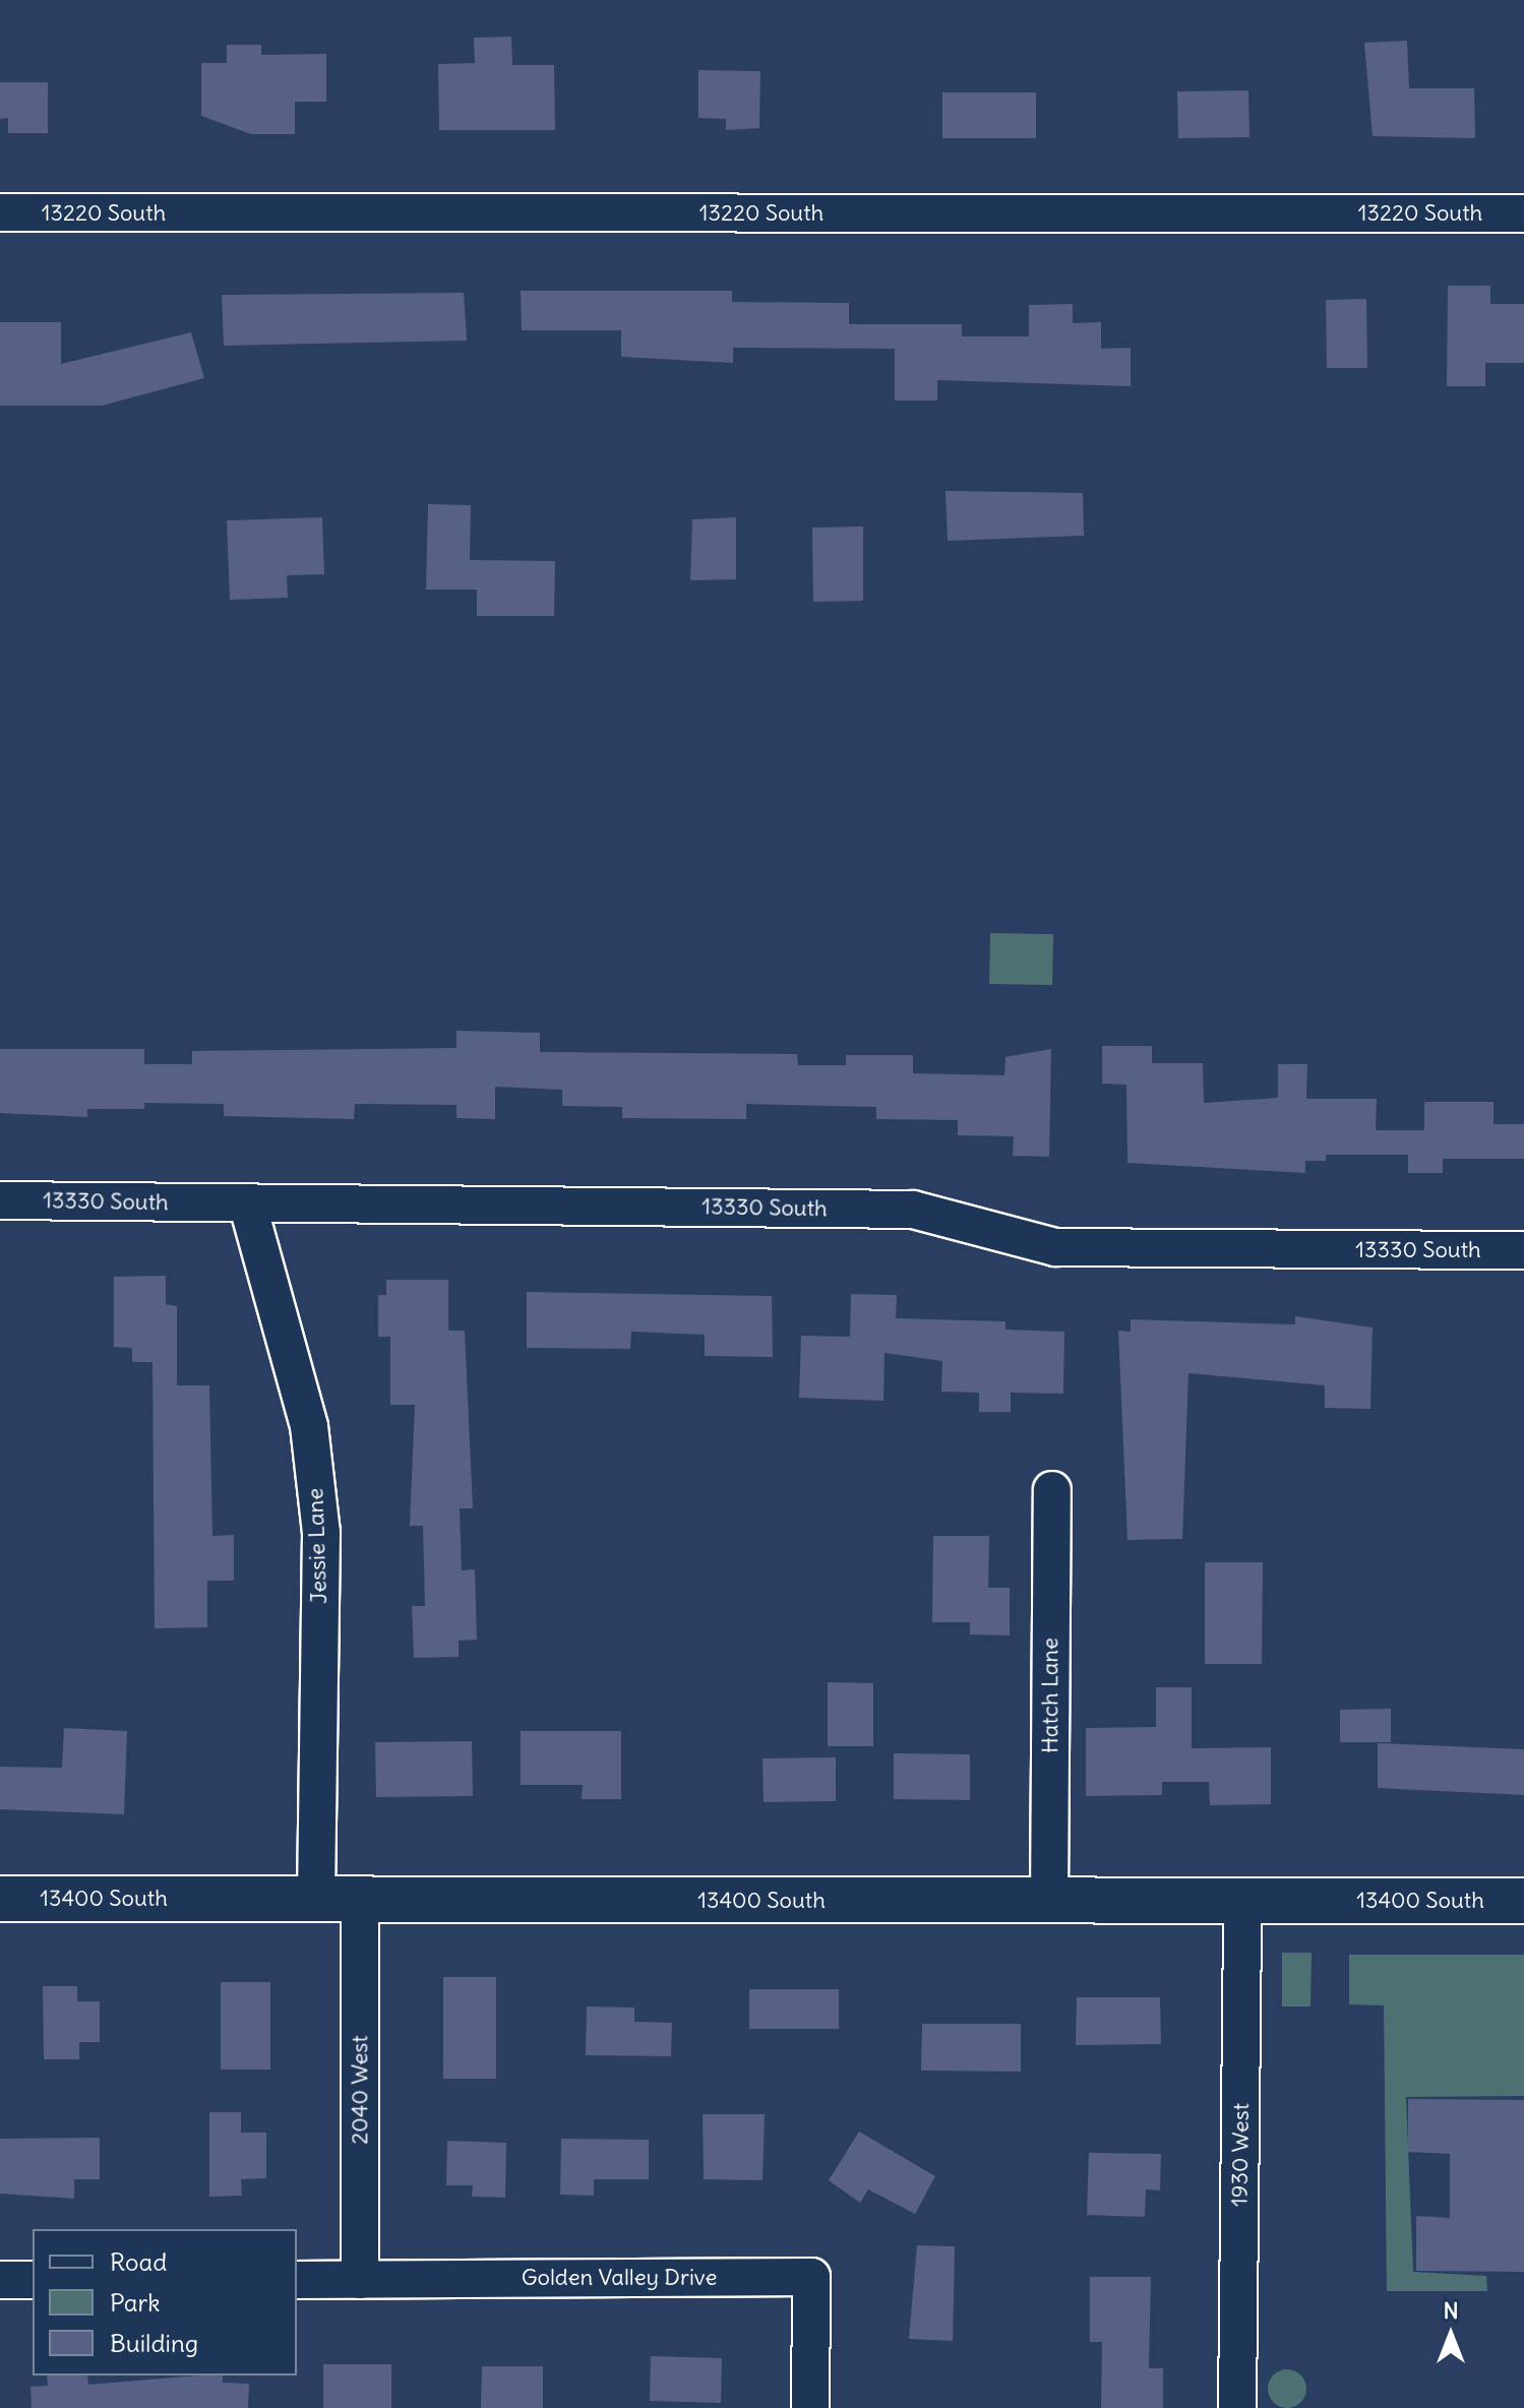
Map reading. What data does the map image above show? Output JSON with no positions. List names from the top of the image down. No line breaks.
{"streets":{"street":["13220 South","13330 South","Jessie Lane","Hatch Lane","13400 South","2040 West","1930 West","Golden Valley Drive"]},"crossings":[["13330 South","Jessie Lane"],["Jessie Lane","13400 South"],["Hatch Lane","13400 South"],["13400 South","2040 West"],["13400 South","1930 West"],["2040 West","Golden Valley Drive"]],"legend":["Road","Park","Building"],"north":"top"}
